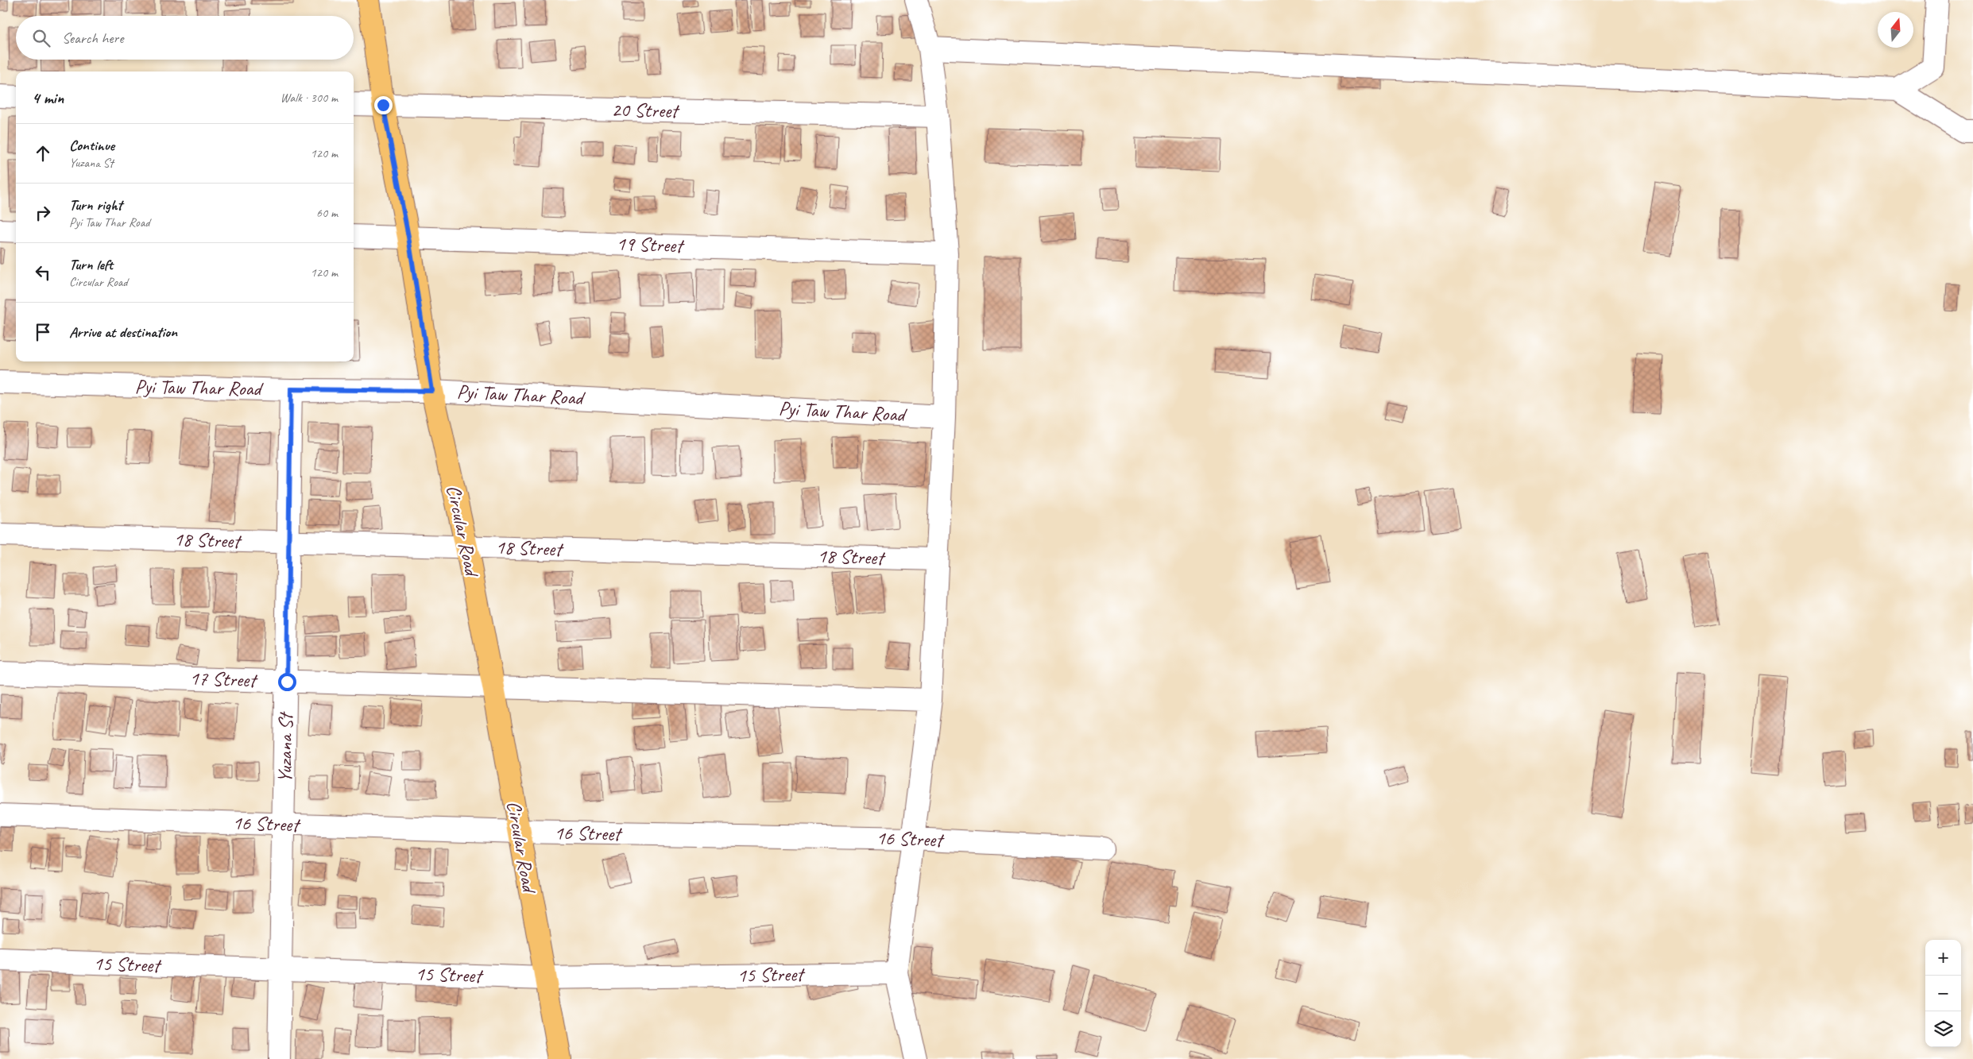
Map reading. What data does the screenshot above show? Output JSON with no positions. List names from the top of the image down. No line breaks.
{"streets":{"main road":["Circular Road"],"street":["20 Street","19 Street","Pyi Taw Thar Road","18 Street","17 Street","Yuzana St","16 Street","15 Street"]},"crossings":[["20 Street","Circular Road"],["19 Street","Circular Road"],["Pyi Taw Thar Road","Circular Road"],["Pyi Taw Thar Road","Yuzana St"],["Circular Road","18 Street"],["Circular Road","17 Street"],["Circular Road","16 Street"],["Circular Road","15 Street"],["18 Street","Yuzana St"],["17 Street","Yuzana St"],["Yuzana St","16 Street"],["Yuzana St","15 Street"]],"north":"top","page":{"search":"Search here","heading":["4 min","Walk · 300 m"],"list":[["Continue","Yuzana St","120 m"],["Turn right","Pyi Taw Thar Road","60 m"],["Turn left","Circular Road","120 m"],"Arrive at destination"],"map_buttons":["+","−"]}}
